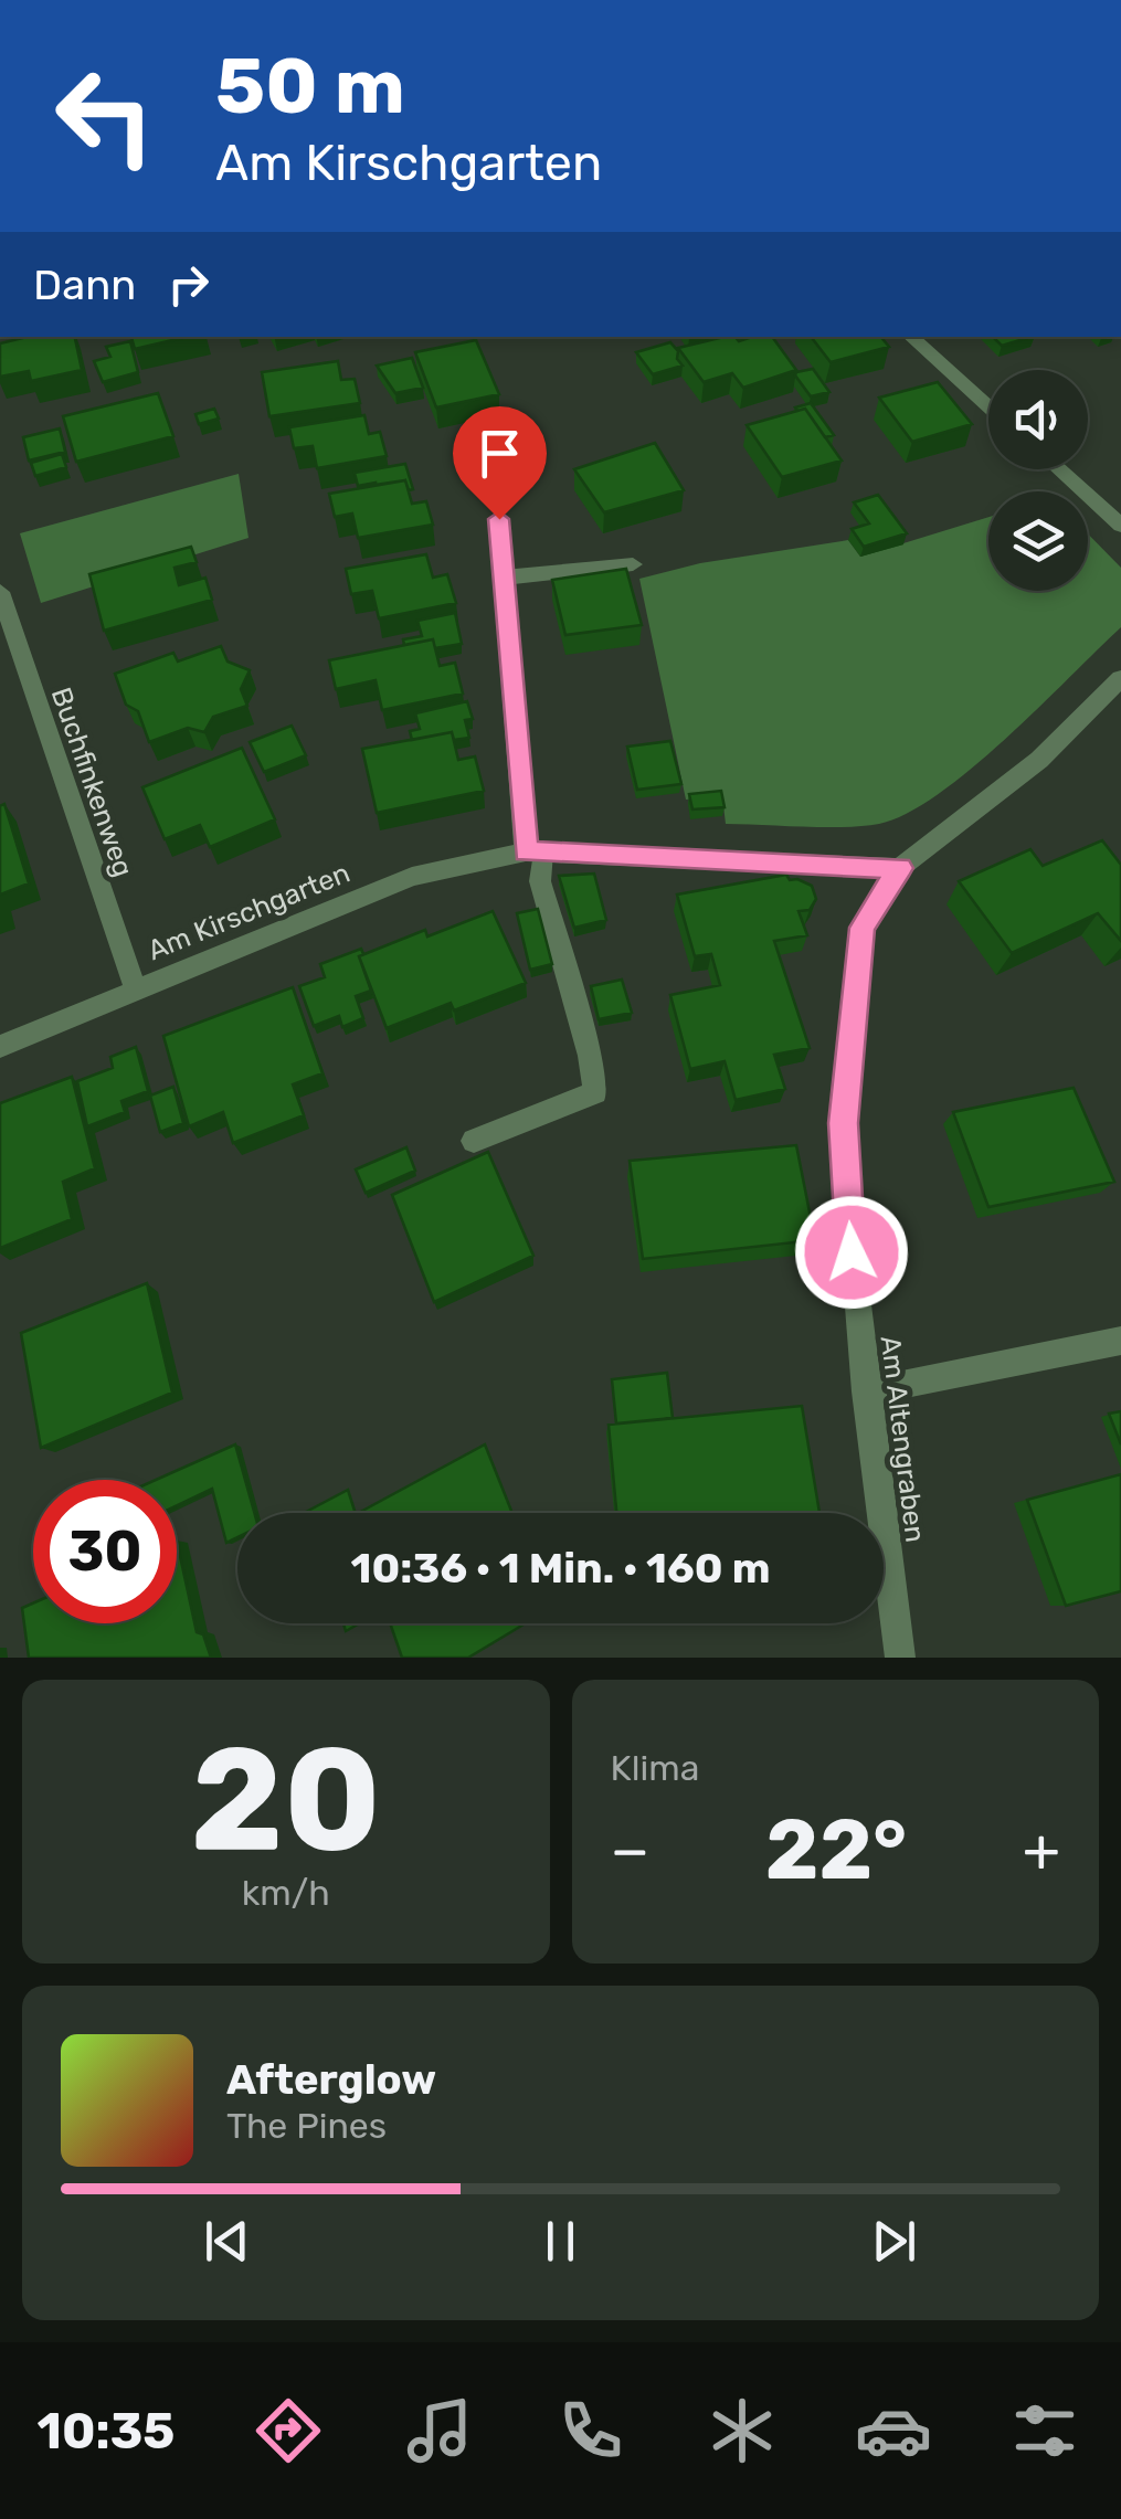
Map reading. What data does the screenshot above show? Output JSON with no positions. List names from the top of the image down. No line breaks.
{"streets":{"street":["Buchfinkenweg","Am Kirschgarten","Am Altengraben"]},"crossings":[["Buchfinkenweg","Am Kirschgarten"],["Am Kirschgarten","Am Altengraben"]],"page":{"turn":["50 m","Am Kirschgarten"],"then":"Dann","limit":"30","trip":"10:36 · 1 Min. · 160 m","tile":[["20","km/h"],"Klima"],"heat":["−","22°","+"],"song":["Afterglow","The Pines"],"tabs":"10:35"}}
